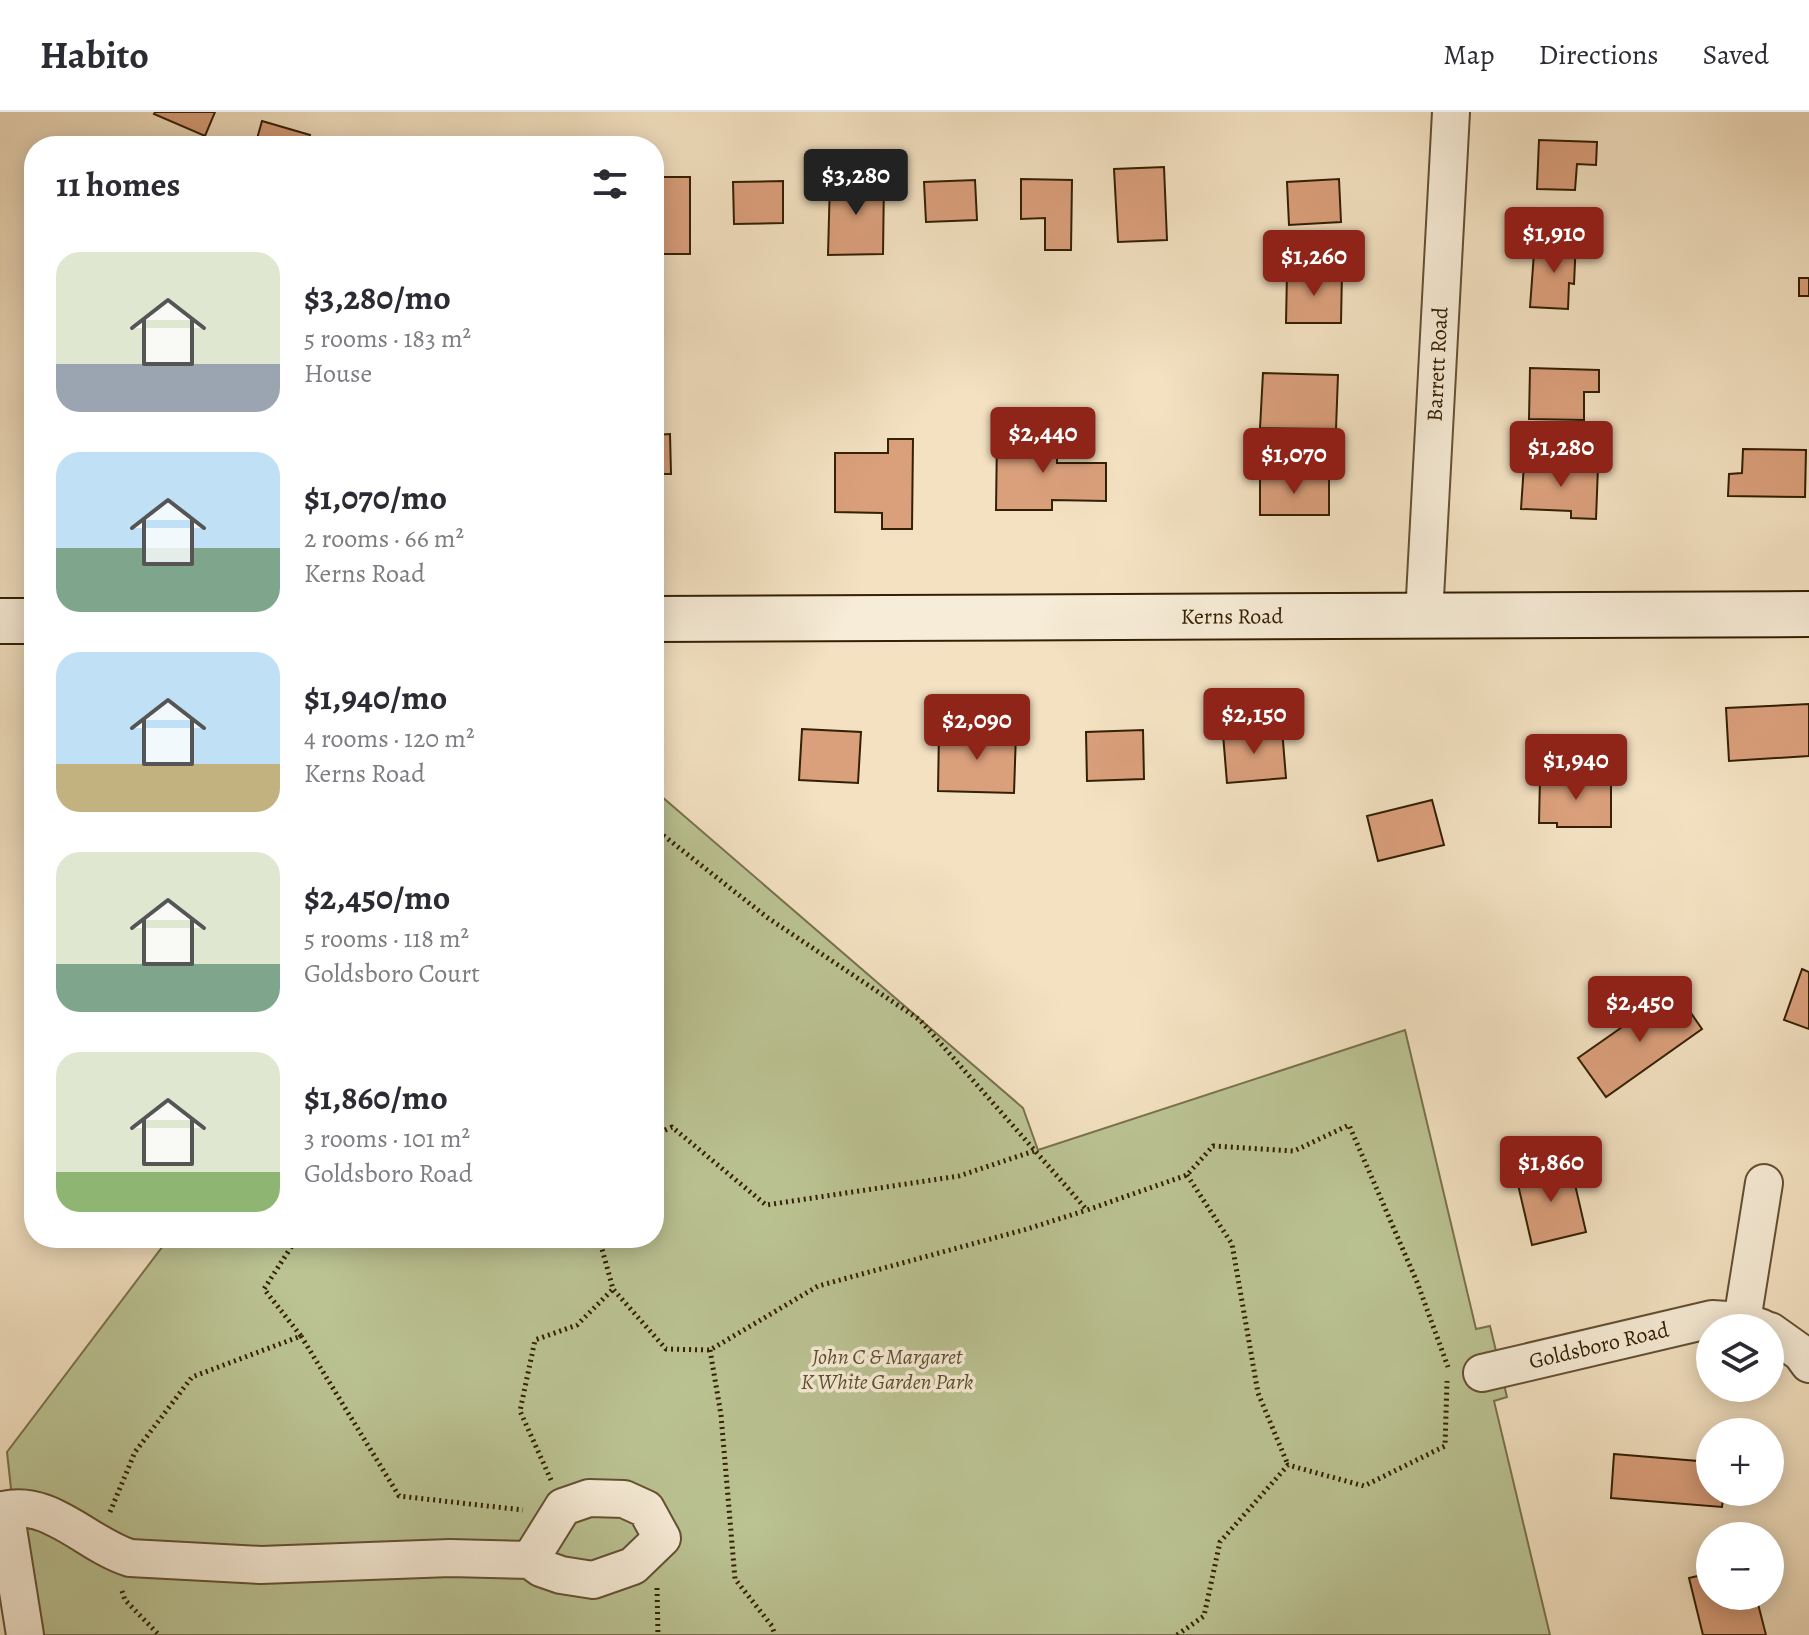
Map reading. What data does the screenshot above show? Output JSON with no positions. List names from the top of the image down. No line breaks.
{"streets":{"street":["Barrett Road","Kerns Road","Goldsboro Road"]},"crossings":[["Barrett Road","Kerns Road"]],"parks":["John C & Margaret K White Garden Park"],"page":{"header":"Habito","nav":["Map","Directions","Saved"],"heading":"11 homes","price":["$3,280","$1,910","$1,260","$2,440","$1,280","$1,070","$2,150","$2,090","$1,940","$2,450","$1,860"],"list":[{"name":"$3,280/mo","note":"5 rooms · 183 m² · House"},{"name":"$1,070/mo","note":"2 rooms · 66 m² · Kerns Road"},{"name":"$1,940/mo","note":"4 rooms · 120 m² · Kerns Road"},{"name":"$2,450/mo","note":"5 rooms · 118 m² · Goldsboro Court"},{"name":"$1,860/mo","note":"3 rooms · 101 m² · Goldsboro Road"}],"map_buttons":["+","−"]}}
